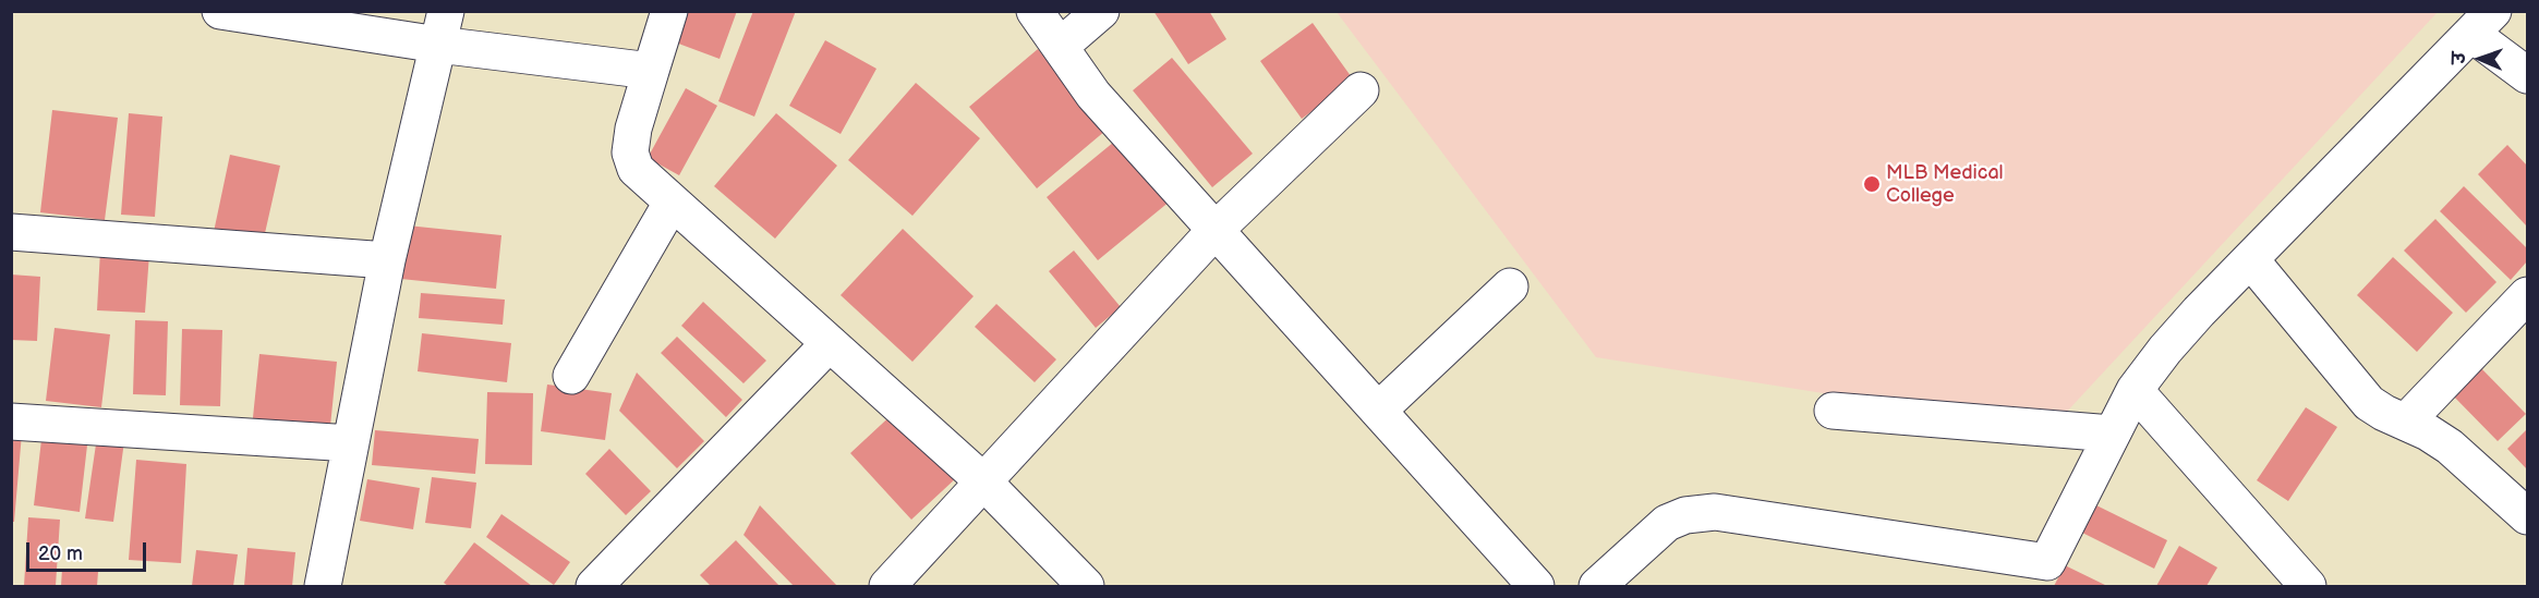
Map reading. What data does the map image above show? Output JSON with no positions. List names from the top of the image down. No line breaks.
{"places":["MLB Medical College"],"scale_bar":"20 m","north":"left"}
